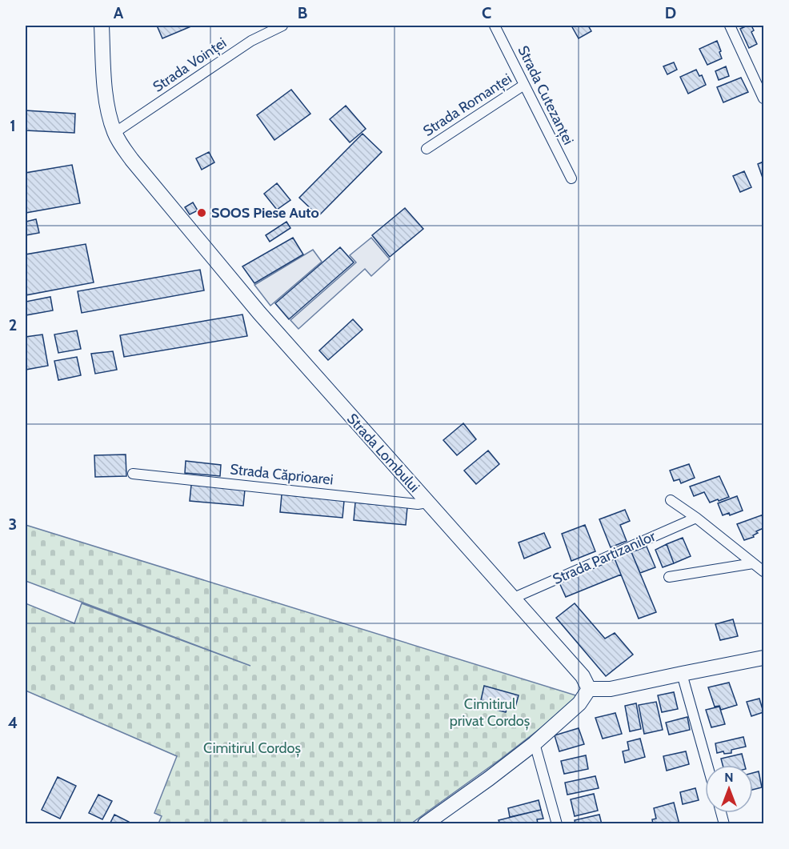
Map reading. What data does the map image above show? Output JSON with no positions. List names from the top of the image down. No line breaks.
{"streets":{"street":["Strada Voinței","Strada Cutezanței","Strada Romanței","Strada Lombului","Strada Căprioarei","Strada Partizanilor"]},"crossings":[["Strada Voinței","Strada Lombului"],["Strada Cutezanței","Strada Romanței"],["Strada Lombului","Strada Căprioarei"],["Strada Lombului","Strada Partizanilor"]],"parks":["Cimitirul privat Cordoș","Cimitirul Cordoș"],"places":["SOOS Piese Auto"],"north":"top","grid":{"columns":["A","B","C","D"],"rows":["1","2","3","4"]}}
